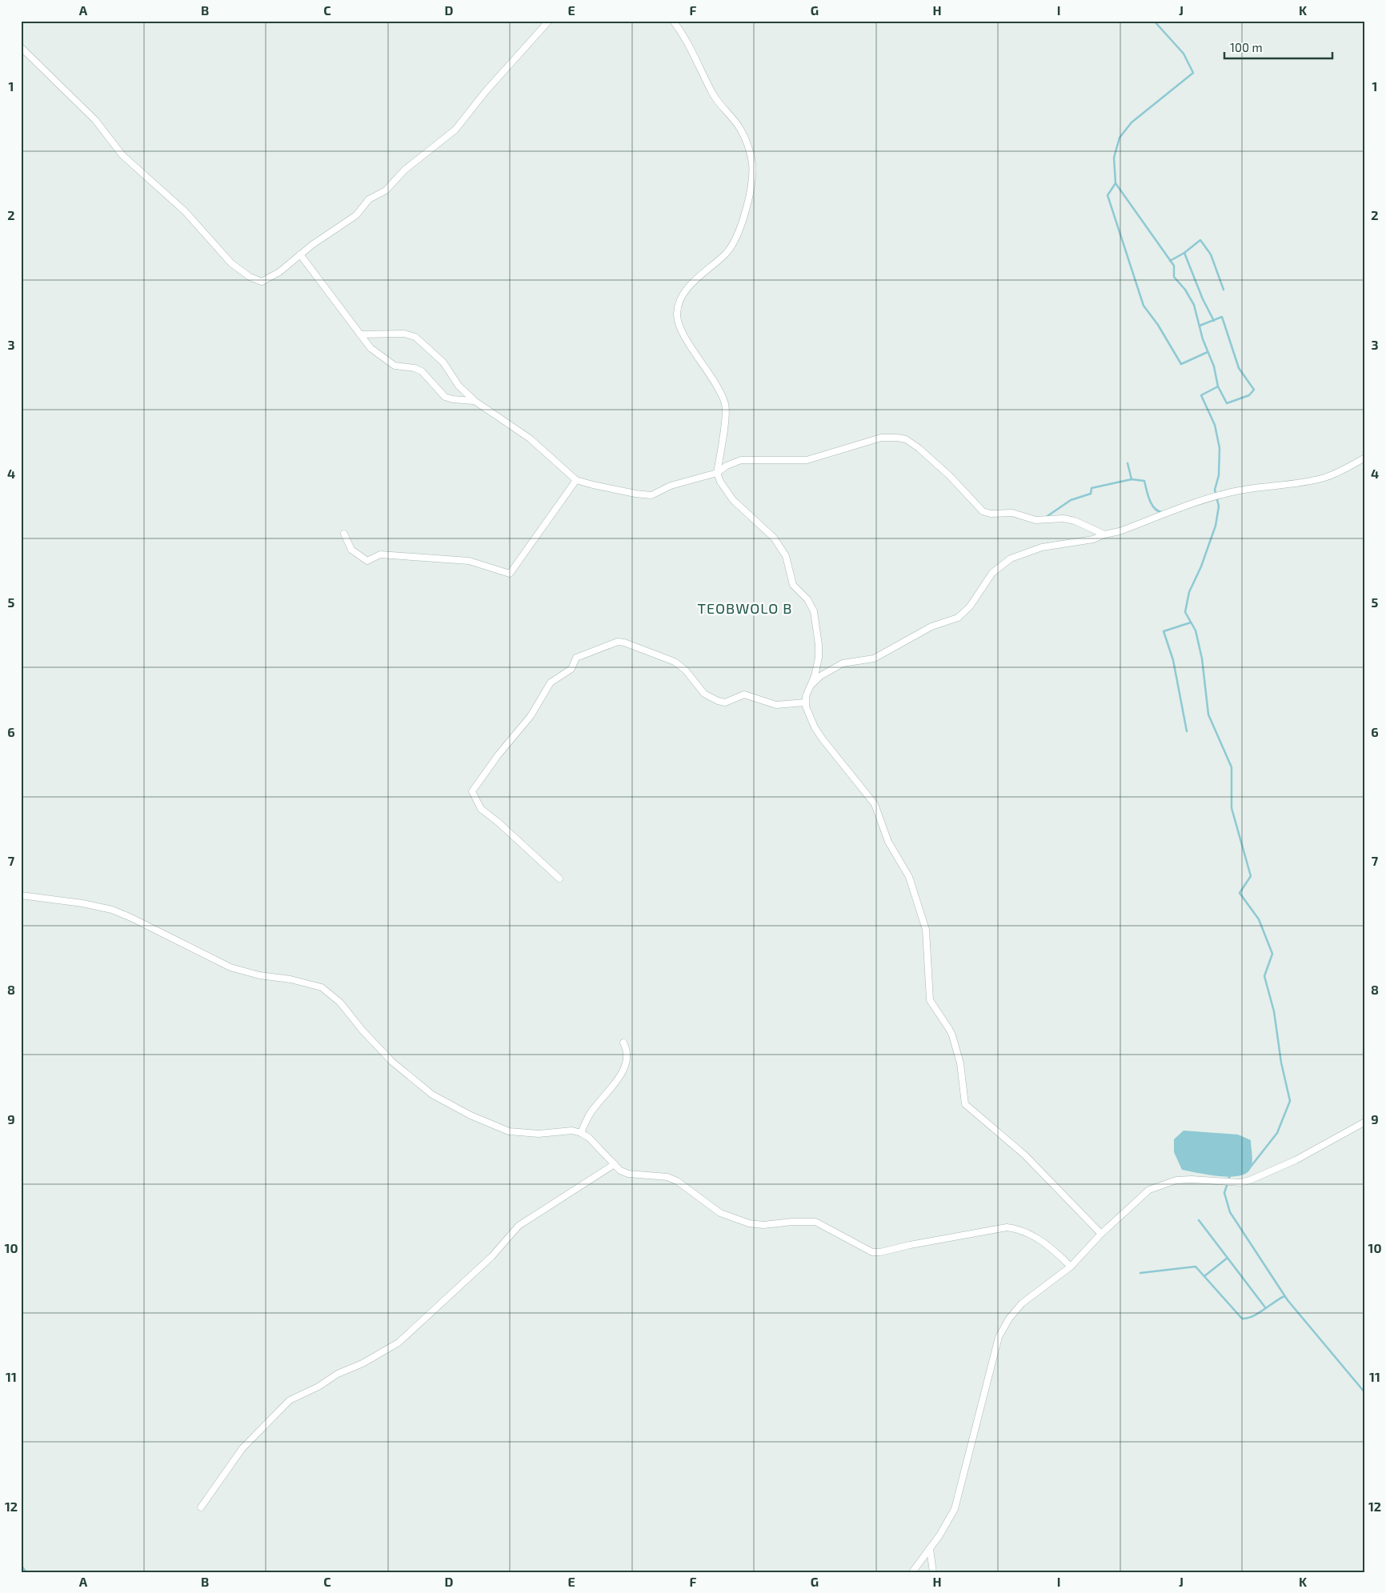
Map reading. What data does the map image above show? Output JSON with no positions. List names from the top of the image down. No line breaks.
{"districts":["TEOBWOLO B"],"scale_bar":"100 m","grid":{"columns":["A","B","C","D","E","F","G","H","I","J","K"],"rows":["1","2","3","4","5","6","7","8","9","10","11","12"]}}
